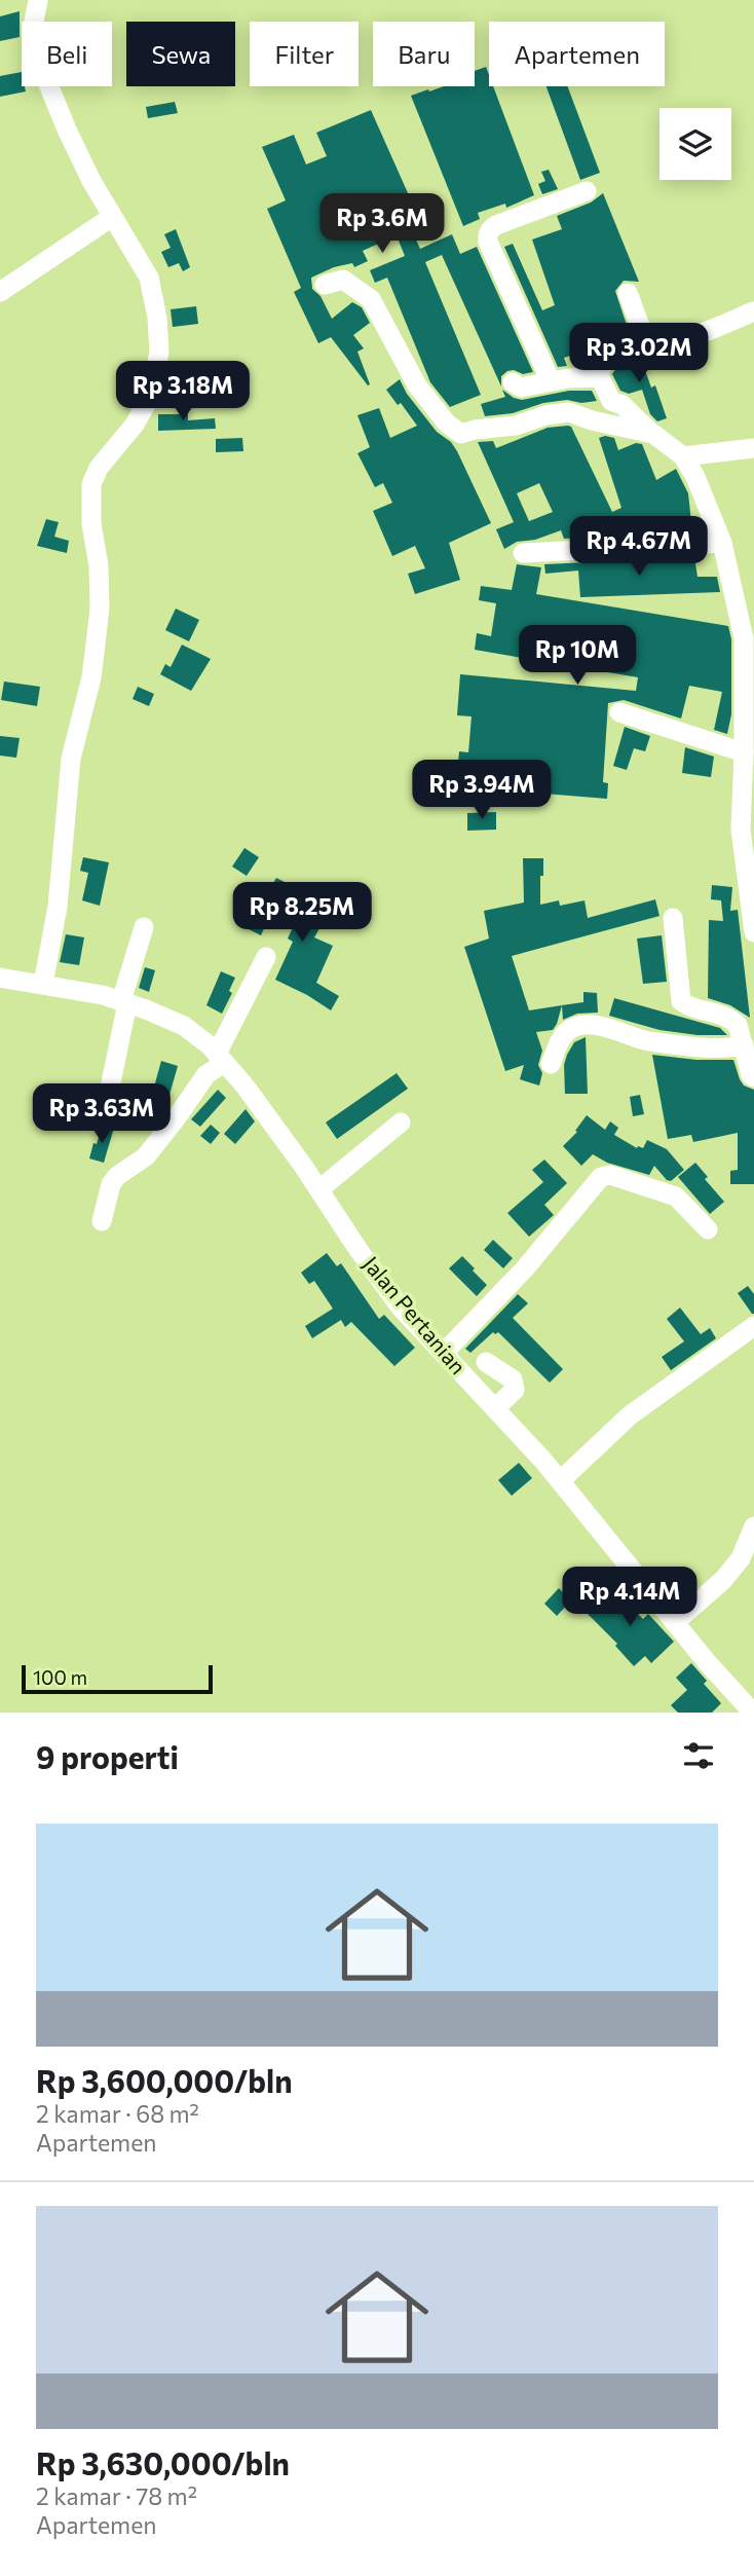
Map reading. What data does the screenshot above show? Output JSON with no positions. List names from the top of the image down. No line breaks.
{"streets":{"street":["Jalan Pertanian"]},"scale_bar":"100 m","page":{"chip":["Beli","Sewa","Filter","Baru","Apartemen"],"price":["Rp 3.6M","Rp 3.02M","Rp 3.18M","Rp 4.67M","Rp 10M","Rp 3.94M","Rp 8.25M","Rp 3.63M","Rp 4.14M"],"scale":"100 m","heading":"9 properti","list":[{"name":"Rp 3,600,000/bln","note":"2 kamar · 68 m² · Apartemen"},{"name":"Rp 3,630,000/bln","note":"2 kamar · 78 m² · Apartemen"}]}}
